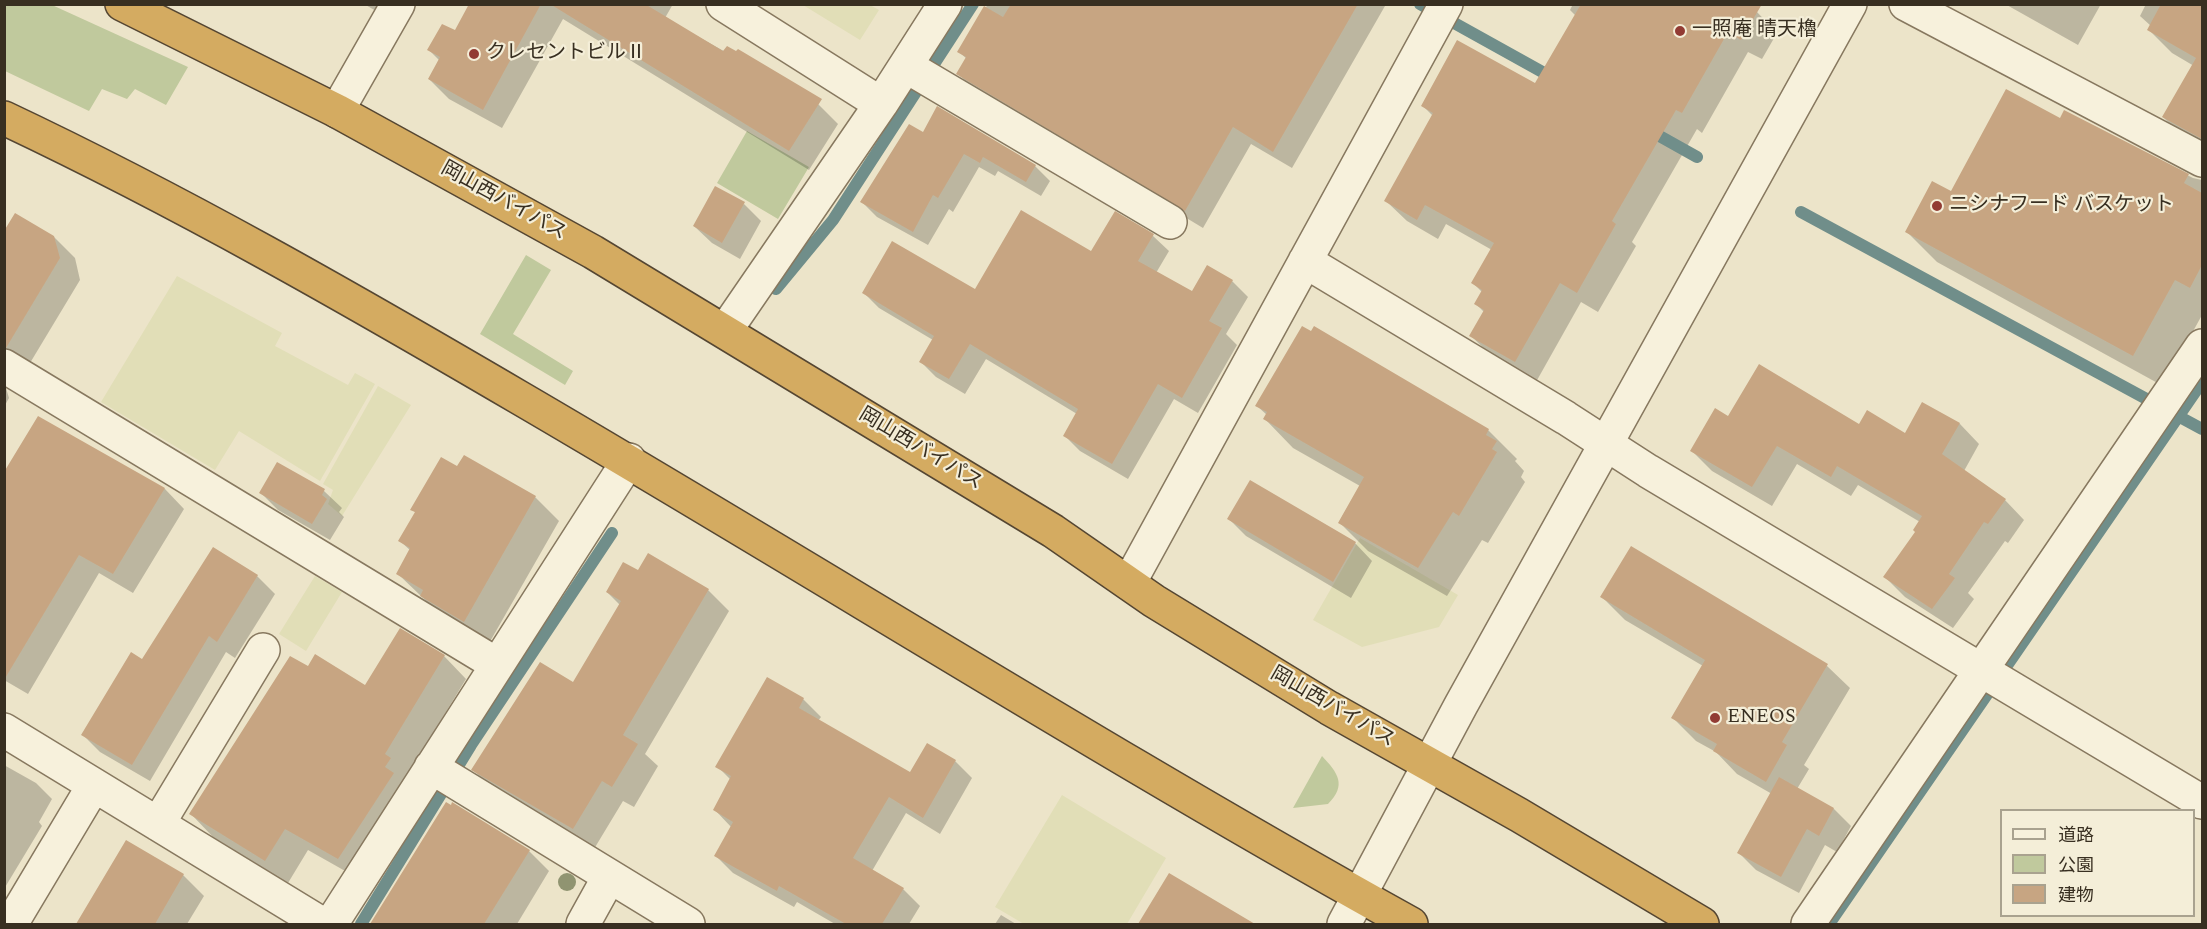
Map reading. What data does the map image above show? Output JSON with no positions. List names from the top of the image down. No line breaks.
{"streets":{"highway":["岡山西バイパス"]},"places":["一照庵 晴天櫓","クレセントビルⅡ","ニシナフード バスケット","ENEOS"],"legend":["道路","公園","建物"]}
